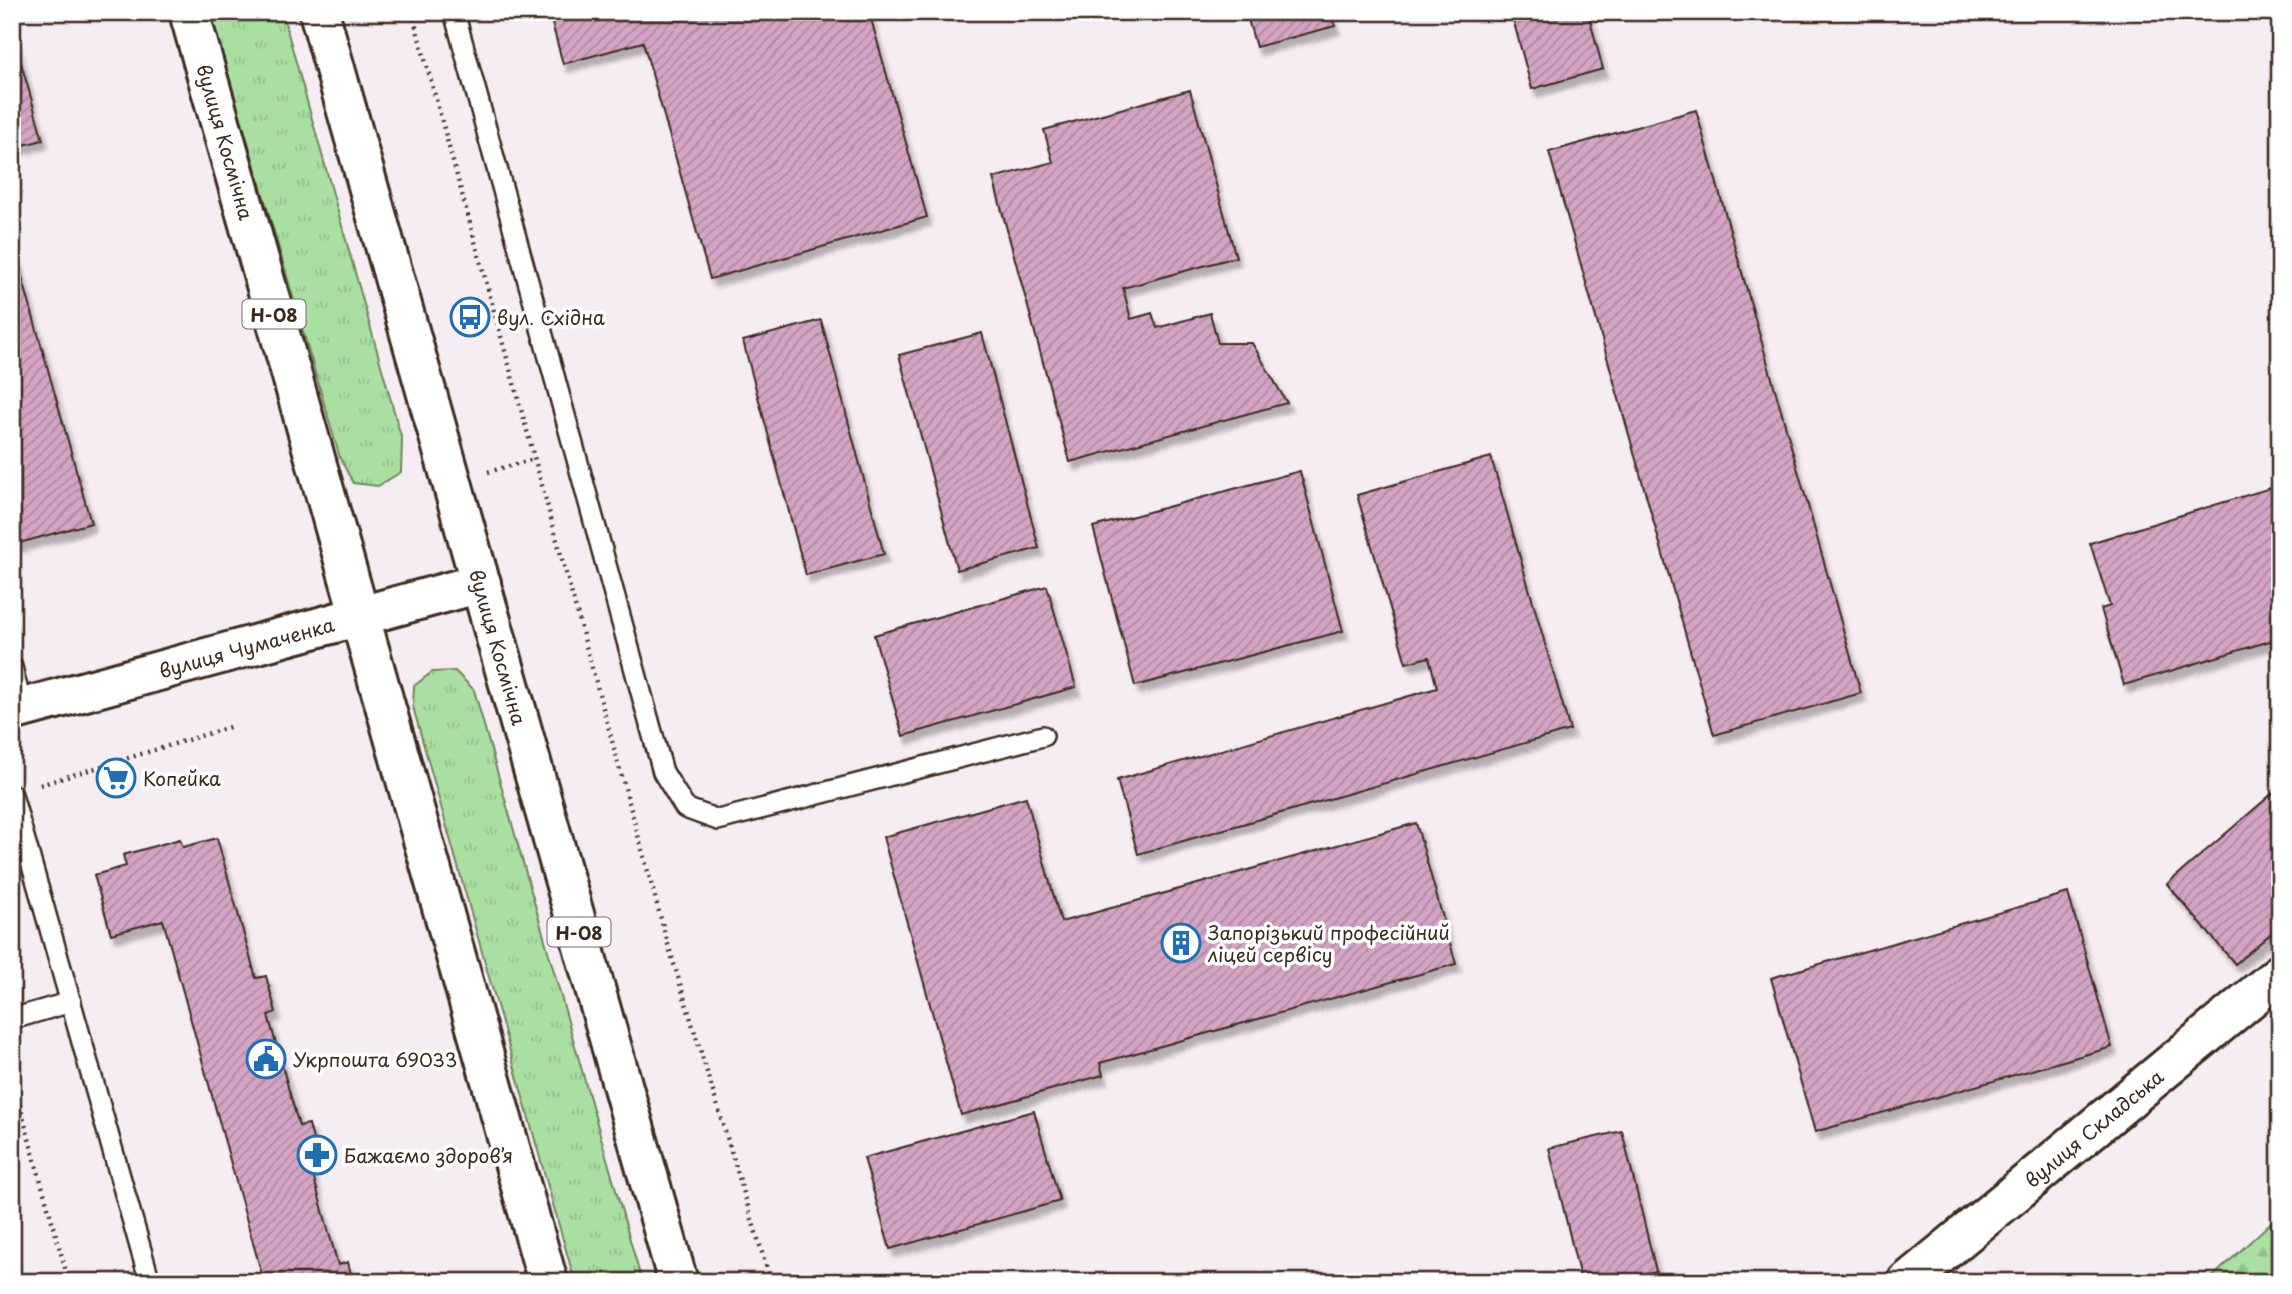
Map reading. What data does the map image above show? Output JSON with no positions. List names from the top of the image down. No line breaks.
{"streets":{"main road":["вулиця Космічна","Н-08","вулиця Чумаченка","вулиця Складська"]},"crossings":[["вулиця Космічна","вулиця Чумаченка"]],"places":{"bus stop":["вул. Східна"],"supermarket":["Копейка"],"building":["Запорізький професійний ліцей сервісу"],"public building":["Укрпошта 69033"],"pharmacy":["Бажаємо здоровʼя"]}}
